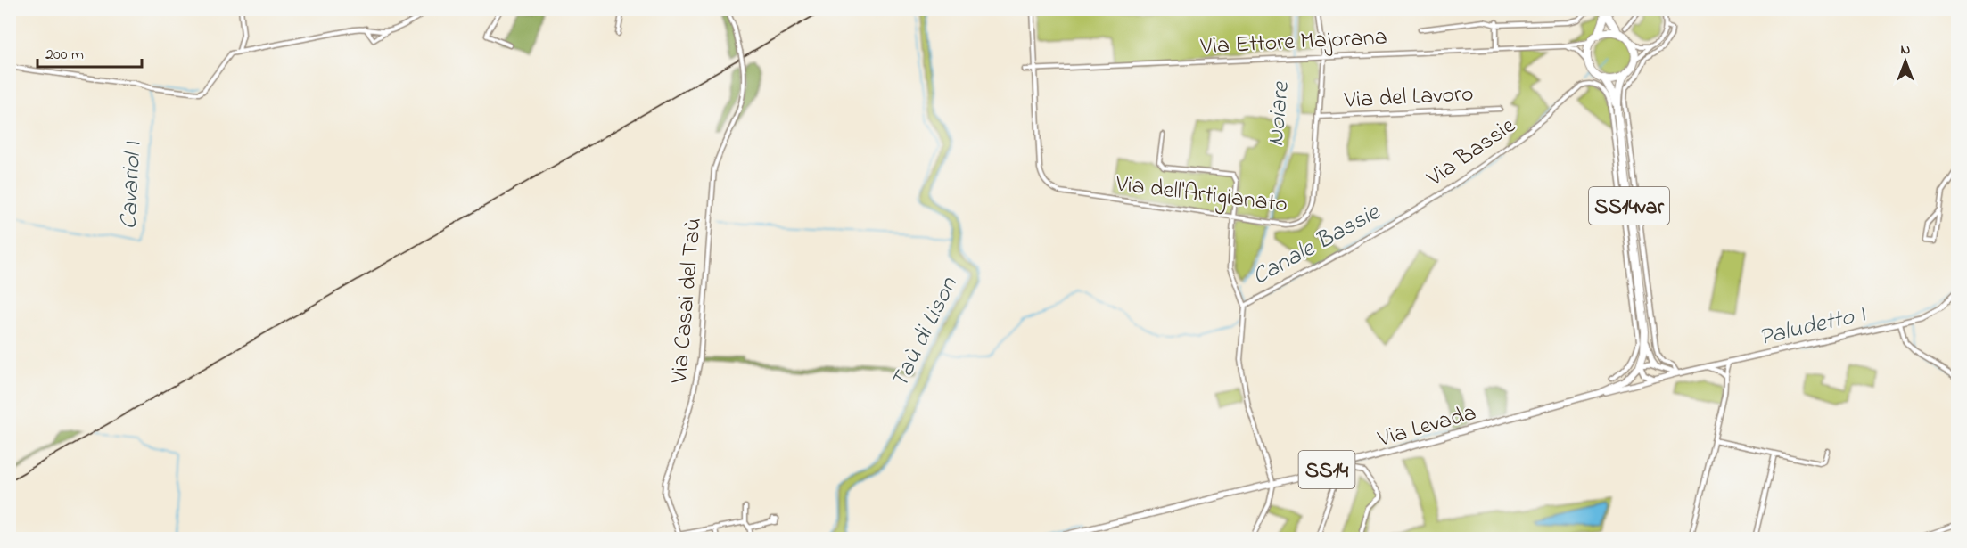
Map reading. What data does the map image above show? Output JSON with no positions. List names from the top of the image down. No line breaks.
{"streets":{"highway":["SS14var"],"main road":["Via Levada","SS14"],"street":["Via Ettore Majorana","Via del Lavoro","Via Bassie","Via dell'Artigianato","Via Casai del Taù"]},"crossings":[["Via Ettore Majorana","Via dell'Artigianato"],["Via Ettore Majorana","SS14var"],["Via del Lavoro","Via dell'Artigianato"],["SS14var","Via Levada"],["SS14var","SS14"],["Via Levada","SS14"]],"water":["Noiare","Cavariol I","Canale Bassie","Paludetto I","Taù di Lison"],"scale_bar":"200 m","north":"top"}
